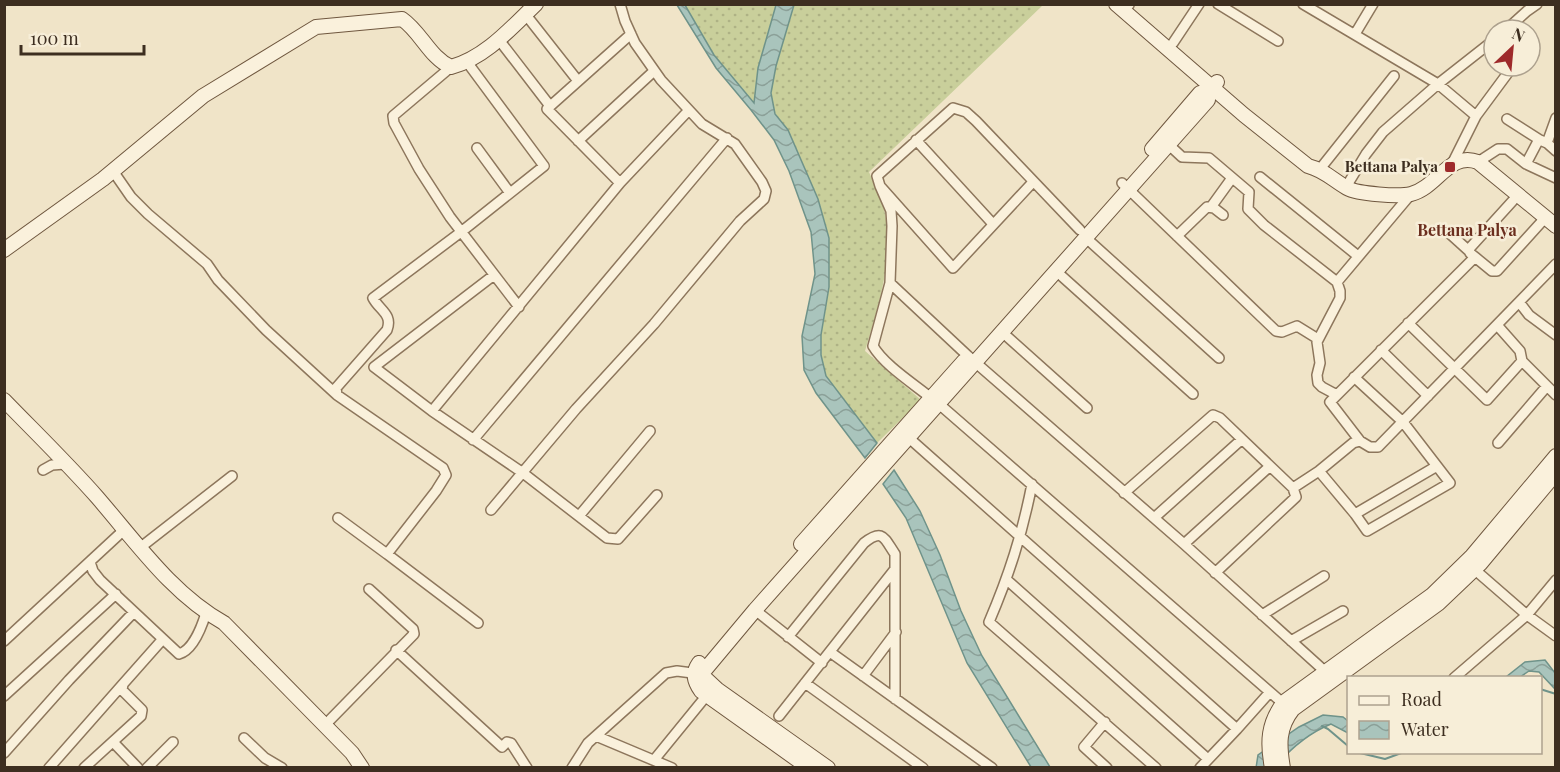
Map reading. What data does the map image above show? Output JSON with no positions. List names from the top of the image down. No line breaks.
{"districts":["Bettana Palya"],"places":{"transit":["Bettana Palya"]},"legend":["Road","Water"],"scale_bar":"100 m","north":"top right"}
